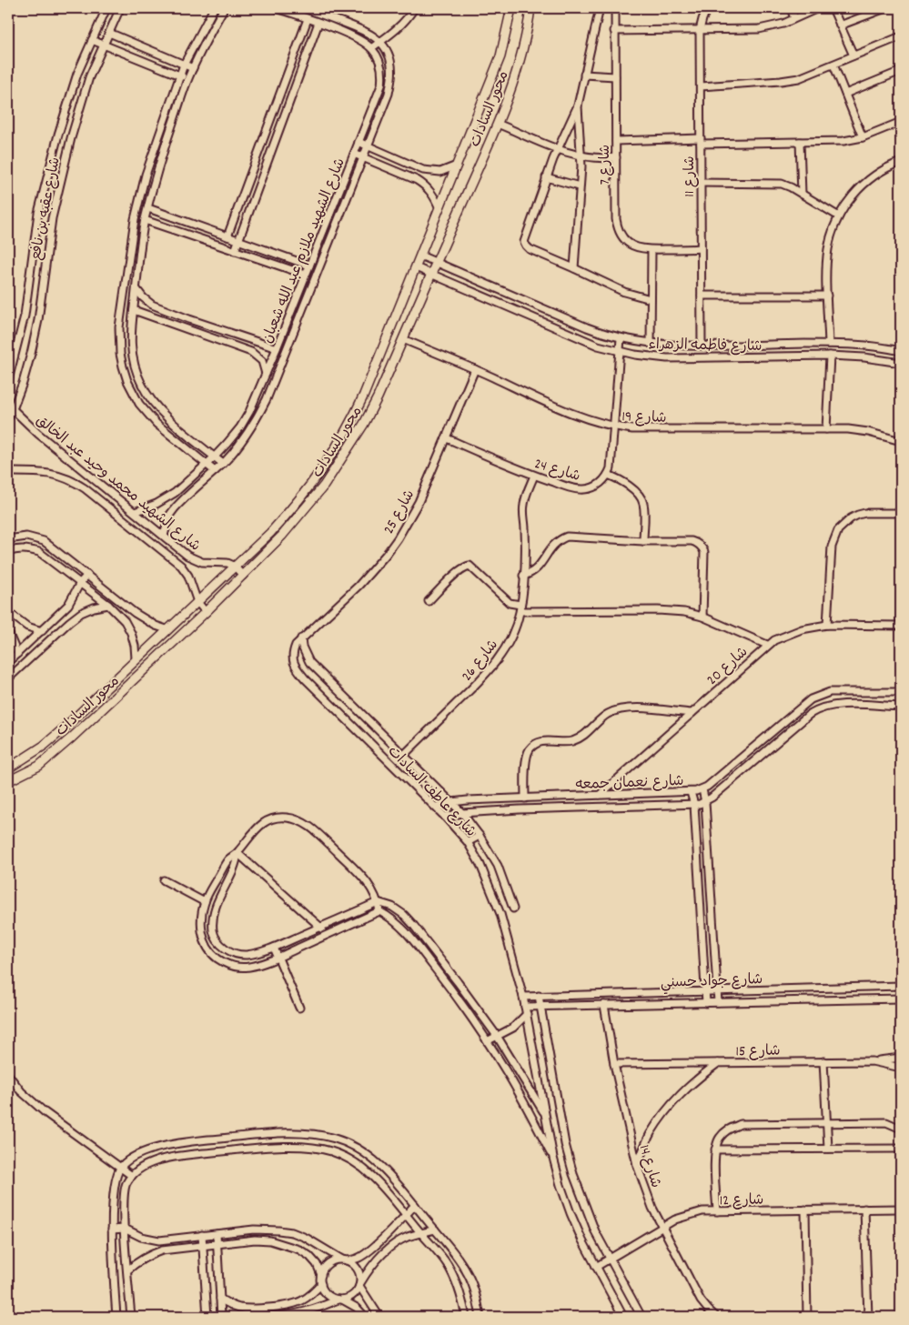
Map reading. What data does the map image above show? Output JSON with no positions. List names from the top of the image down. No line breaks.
{"streets":{"street":["محور السادات","شارع 7","شارع 11","شارع عقبه بن نافع","شارع الشهيد ملازم عبد الله شعبان","شارع فاطمه الزهراء","شارع 19","شارع 24","شارع الشهيد محمد وحيد عبد الخالق","شارع 25","شارع 26","شارع 20","شارع نعمان جمعه","شارع عاطف السادات","شارع جواد حسني","شارع 15","شارع 14","شارع 12"]},"crossings":[["محور السادات","شارع فاطمه الزهراء"],["محور السادات","شارع 19"],["محور السادات","شارع الشهيد محمد وحيد عبد الخالق"],["شارع 7","شارع 11"],["شارع 11","شارع فاطمه الزهراء"],["شارع عقبه بن نافع","شارع الشهيد محمد وحيد عبد الخالق"],["شارع الشهيد ملازم عبد الله شعبان","شارع الشهيد محمد وحيد عبد الخالق"],["شارع 19","شارع 25"],["شارع 24","شارع 25"],["شارع 24","شارع 26"],["شارع 25","شارع عاطف السادات"],["شارع 26","شارع عاطف السادات"],["شارع 20","شارع نعمان جمعه"],["شارع نعمان جمعه","شارع عاطف السادات"],["شارع عاطف السادات","شارع جواد حسني"],["شارع عاطف السادات","شارع 12"],["شارع جواد حسني","شارع 14"],["شارع 15","شارع 14"],["شارع 14","شارع 12"]]}
